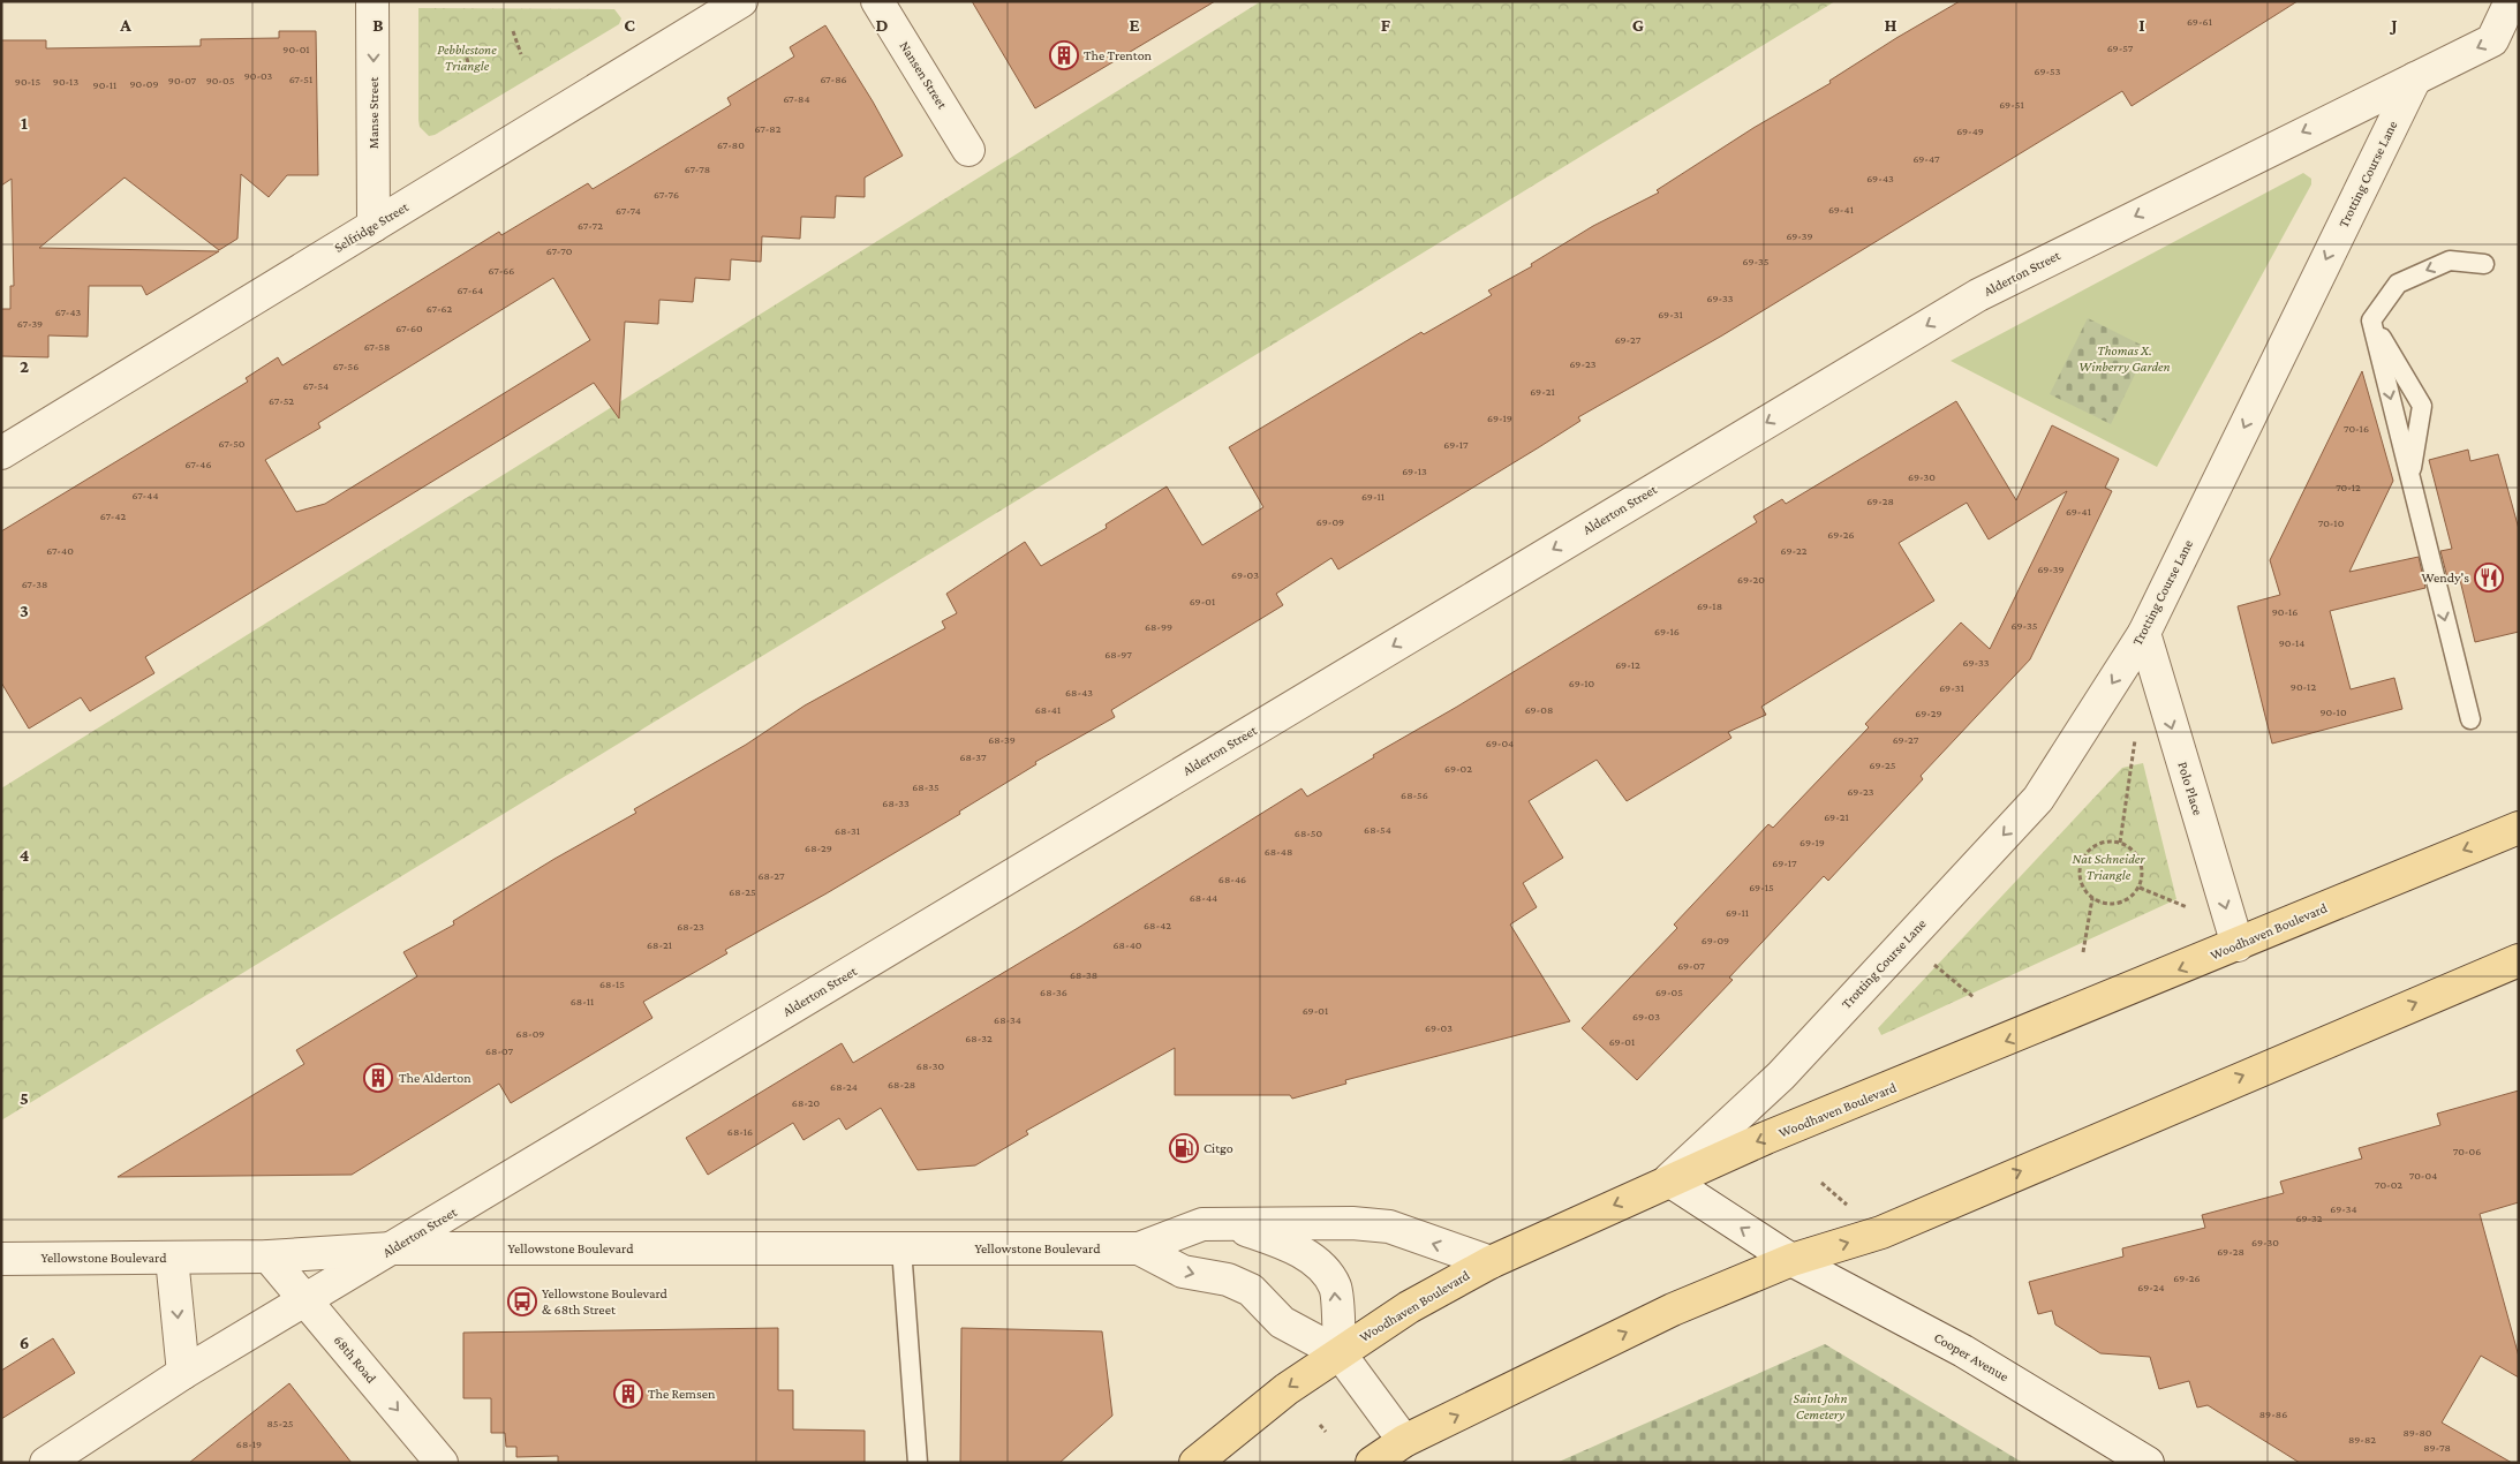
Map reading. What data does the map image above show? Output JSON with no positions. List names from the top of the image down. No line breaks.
{"streets":{"main road":["Woodhaven Boulevard"],"street":["Nansen Street","Manse Street","Trotting Course Lane","Selfridge Street","Alderton Street","Polo Place","Yellowstone Boulevard","Cooper Avenue","68th Road"]},"crossings":[["Manse Street","Selfridge Street"],["Trotting Course Lane","Alderton Street"],["Trotting Course Lane","Polo Place"],["Trotting Course Lane","Woodhaven Boulevard"],["Trotting Course Lane","Cooper Avenue"],["Alderton Street","Yellowstone Boulevard"],["Alderton Street","68th Road"],["Polo Place","Woodhaven Boulevard"],["Woodhaven Boulevard","Yellowstone Boulevard"],["Woodhaven Boulevard","Cooper Avenue"],["Yellowstone Boulevard","68th Road"]],"one_way":["Manse Street","Trotting Course Lane","Alderton Street","Polo Place","68th Road"],"parks":["Pebblestone Triangle","Thomas X. Winberry Garden","Nat Schneider Triangle","Saint John Cemetery"],"places":{"building":["The Trenton","The Alderton","The Remsen"],"restaurant":["Wendy's"],"fuel station":["Citgo"],"bus stop":["Yellowstone Boulevard & 68th Street"]},"house_numbers":["69-61","69-57","90-01","69-53","90-03","67-51","67-86","90-07","90-05","90-15","90-13","90-09","90-11","67-84","69-51","67-82","69-49","67-80","69-47","67-78","69-43","67-76","69-41","67-74","67-72","69-39","67-70","69-35","67-66","67-64","69-33","67-62","67-43","69-31","67-39","67-60","69-27","67-58","69-23","67-56","67-54","69-21","67-52","69-19","70-16","67-50","69-17","67-46","69-13","69-30","70-12","67-44","69-11","69-28","69-41","67-42","69-09","70-10","69-26","67-40","69-22","69-39","69-03","69-20","67-38","69-01","69-18","90-16","69-35","68-99","69-16","90-14","68-97","69-33","69-12","69-10","90-12","69-31","68-43","68-41","69-08","90-10","69-29","68-39","69-27","69-04","68-37","69-25","69-02","68-35","69-23","68-56","68-33","69-21","68-54","68-31","68-50","69-19","68-29","68-48","69-17","68-27","68-46","69-15","68-25","68-44","69-11","68-42","68-23","69-09","68-21","68-40","69-07","68-38","68-15","68-36","69-05","68-11","69-01","69-03","68-34","69-03","68-09","68-32","69-01","68-07","68-30","68-28","68-24","68-20","68-16","70-06","70-04","70-02","69-34","69-32","69-30","69-28","69-26","69-24","89-86","85-25","89-80","89-82","68-19","89-78"],"grid":{"columns":["A","B","C","D","E","F","G","H","I","J"],"rows":["1","2","3","4","5","6"]}}
